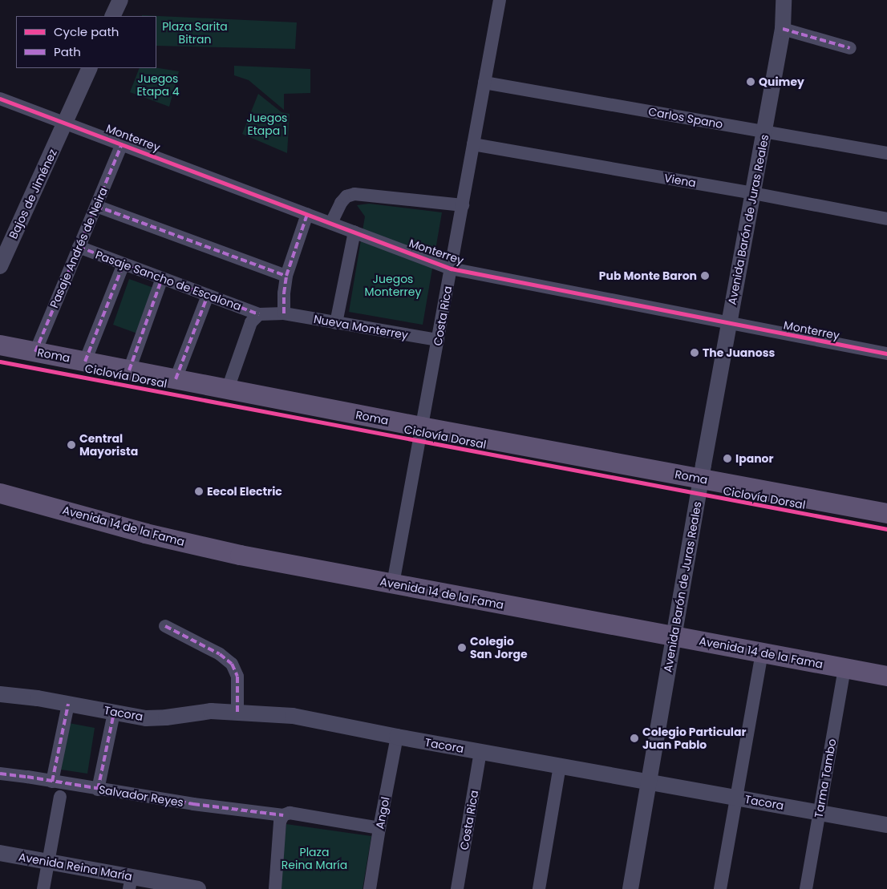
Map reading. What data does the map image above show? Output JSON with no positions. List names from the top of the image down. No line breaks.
{"streets":{"main road":["Roma","Avenida 14 de la Fama"],"street":["Carlos Spano","Monterrey","Viena","Bajos de Jiménez","Avenida Barón de Juras Reales","Pasaje Andrés de Neira","Pasaje Sancho de Escalona","Costa Rica","Nueva Monterrey","Tacora","Tarma Tambo","Salvador Reyes","Angol","Avenida Reina María"],"cycle path":["Ciclovía Dorsal"]},"crossings":[["Carlos Spano","Avenida Barón de Juras Reales"],["Carlos Spano","Costa Rica"],["Monterrey","Bajos de Jiménez"],["Monterrey","Avenida Barón de Juras Reales"],["Monterrey","Pasaje Andrés de Neira"],["Monterrey","Costa Rica"],["Viena","Avenida Barón de Juras Reales"],["Viena","Costa Rica"],["Avenida Barón de Juras Reales","Roma"],["Avenida Barón de Juras Reales","Avenida 14 de la Fama"],["Avenida Barón de Juras Reales","Tacora"],["Pasaje Andrés de Neira","Pasaje Sancho de Escalona"],["Pasaje Andrés de Neira","Roma"],["Pasaje Sancho de Escalona","Nueva Monterrey"],["Costa Rica","Nueva Monterrey"],["Costa Rica","Roma"],["Costa Rica","Avenida 14 de la Fama"],["Costa Rica","Tacora"],["Avenida 14 de la Fama","Tarma Tambo"],["Tacora","Tarma Tambo"],["Tacora","Angol"],["Salvador Reyes","Angol"]],"parks":["Plaza Sarita Bitran","Juegos Etapa 4","Juegos Etapa 1","Juegos Monterrey","Plaza Reina María"],"places":["Quimey","Pub Monte Baron","The Juanoss","Central Mayorista","Ipanor","Eecol Electric","Colegio San Jorge","Colegio Particular Juan Pablo"],"legend":["Cycle path","Path"]}
